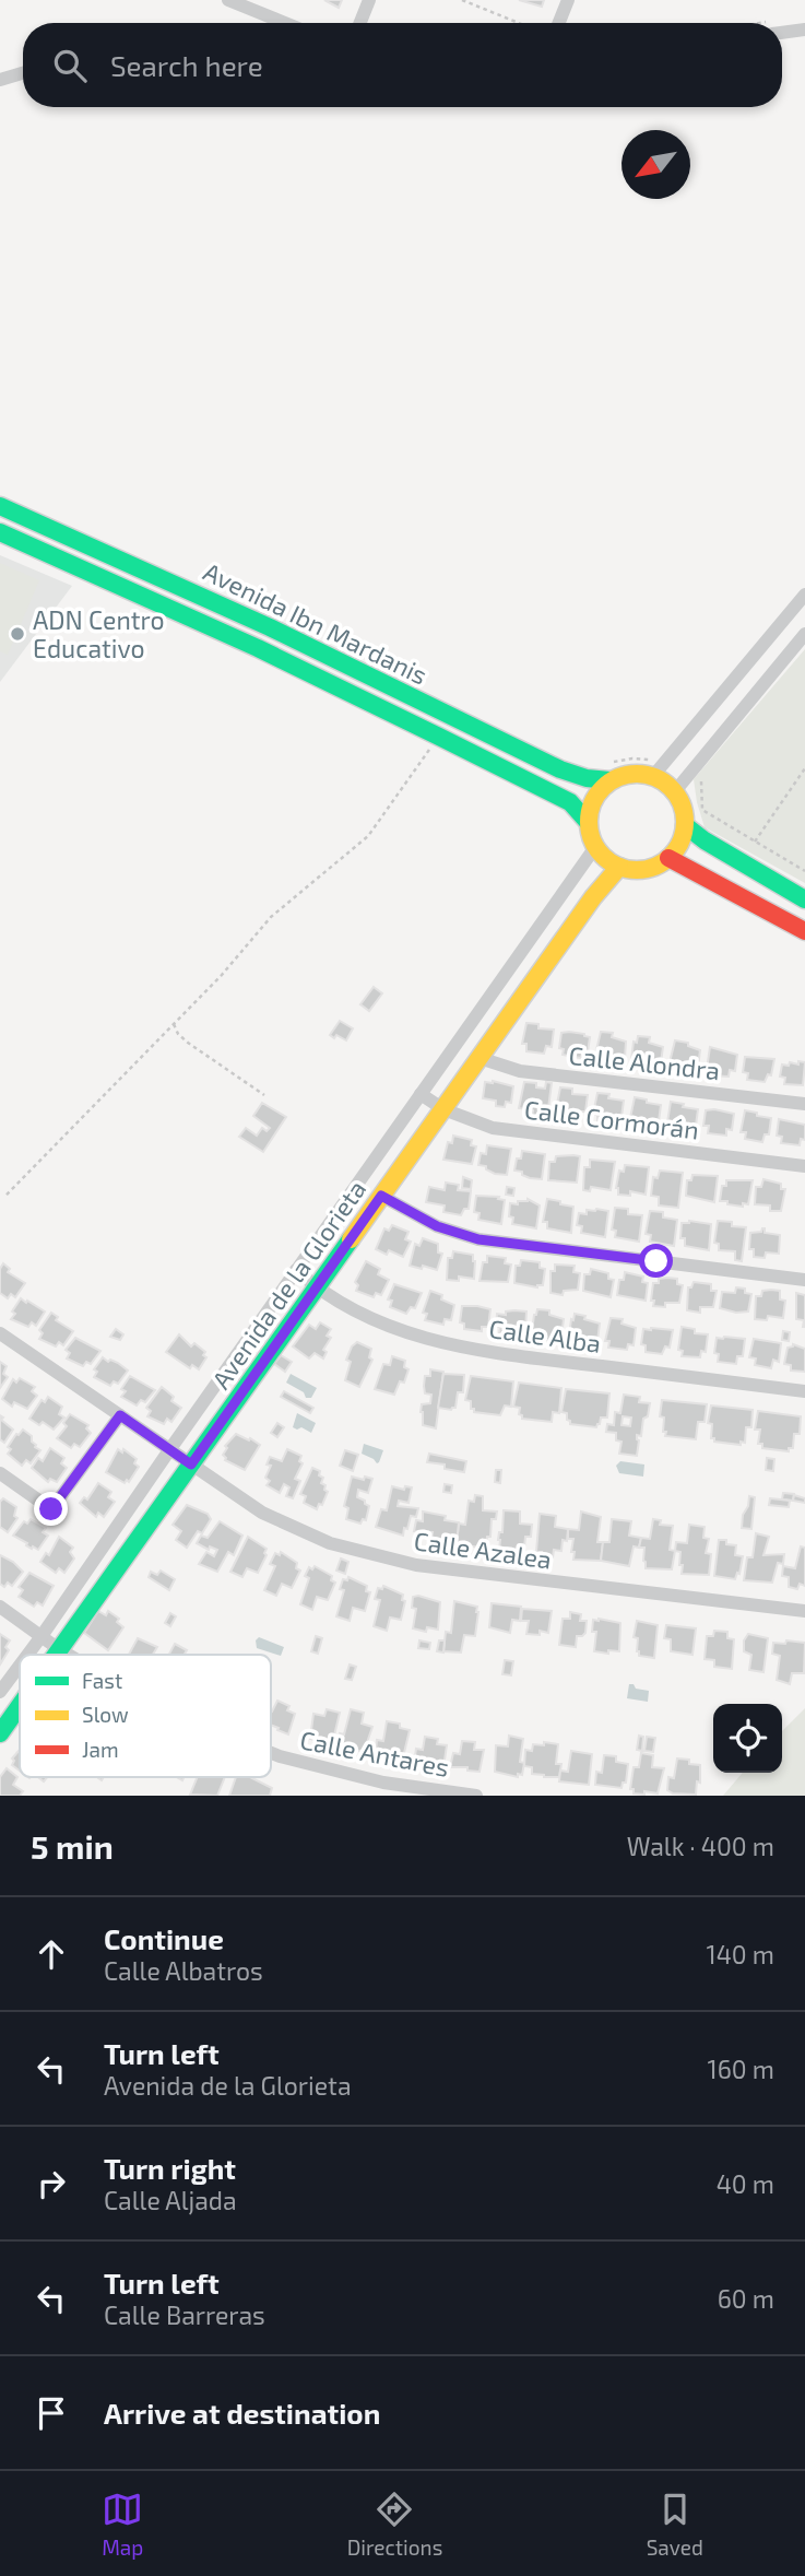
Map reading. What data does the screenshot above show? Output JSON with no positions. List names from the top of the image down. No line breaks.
{"streets":{"main road":["Avenida Ibn Mardanis","Avenida de la Glorieta"],"street":["Calle Alondra","Calle Cormorán","Calle Alba","Calle Azalea","Calle Antares"]},"crossings":[["Avenida Ibn Mardanis","Avenida de la Glorieta"],["Calle Alondra","Avenida de la Glorieta"],["Calle Cormorán","Avenida de la Glorieta"],["Avenida de la Glorieta","Calle Alba"],["Avenida de la Glorieta","Calle Azalea"],["Avenida de la Glorieta","Calle Antares"]],"places":["ADN Centro Educativo"],"legend":["Fast","Slow","Jam"],"north":"bottom left","page":{"search":"Search here","heading":["5 min","Walk · 400 m"],"list":[["Continue","Calle Albatros","140 m"],["Turn left","Avenida de la Glorieta","160 m"],["Turn right","Calle Aljada","40 m"],["Turn left","Calle Barreras","60 m"],"Arrive at destination"],"nav":["Map","Directions","Saved"]}}
